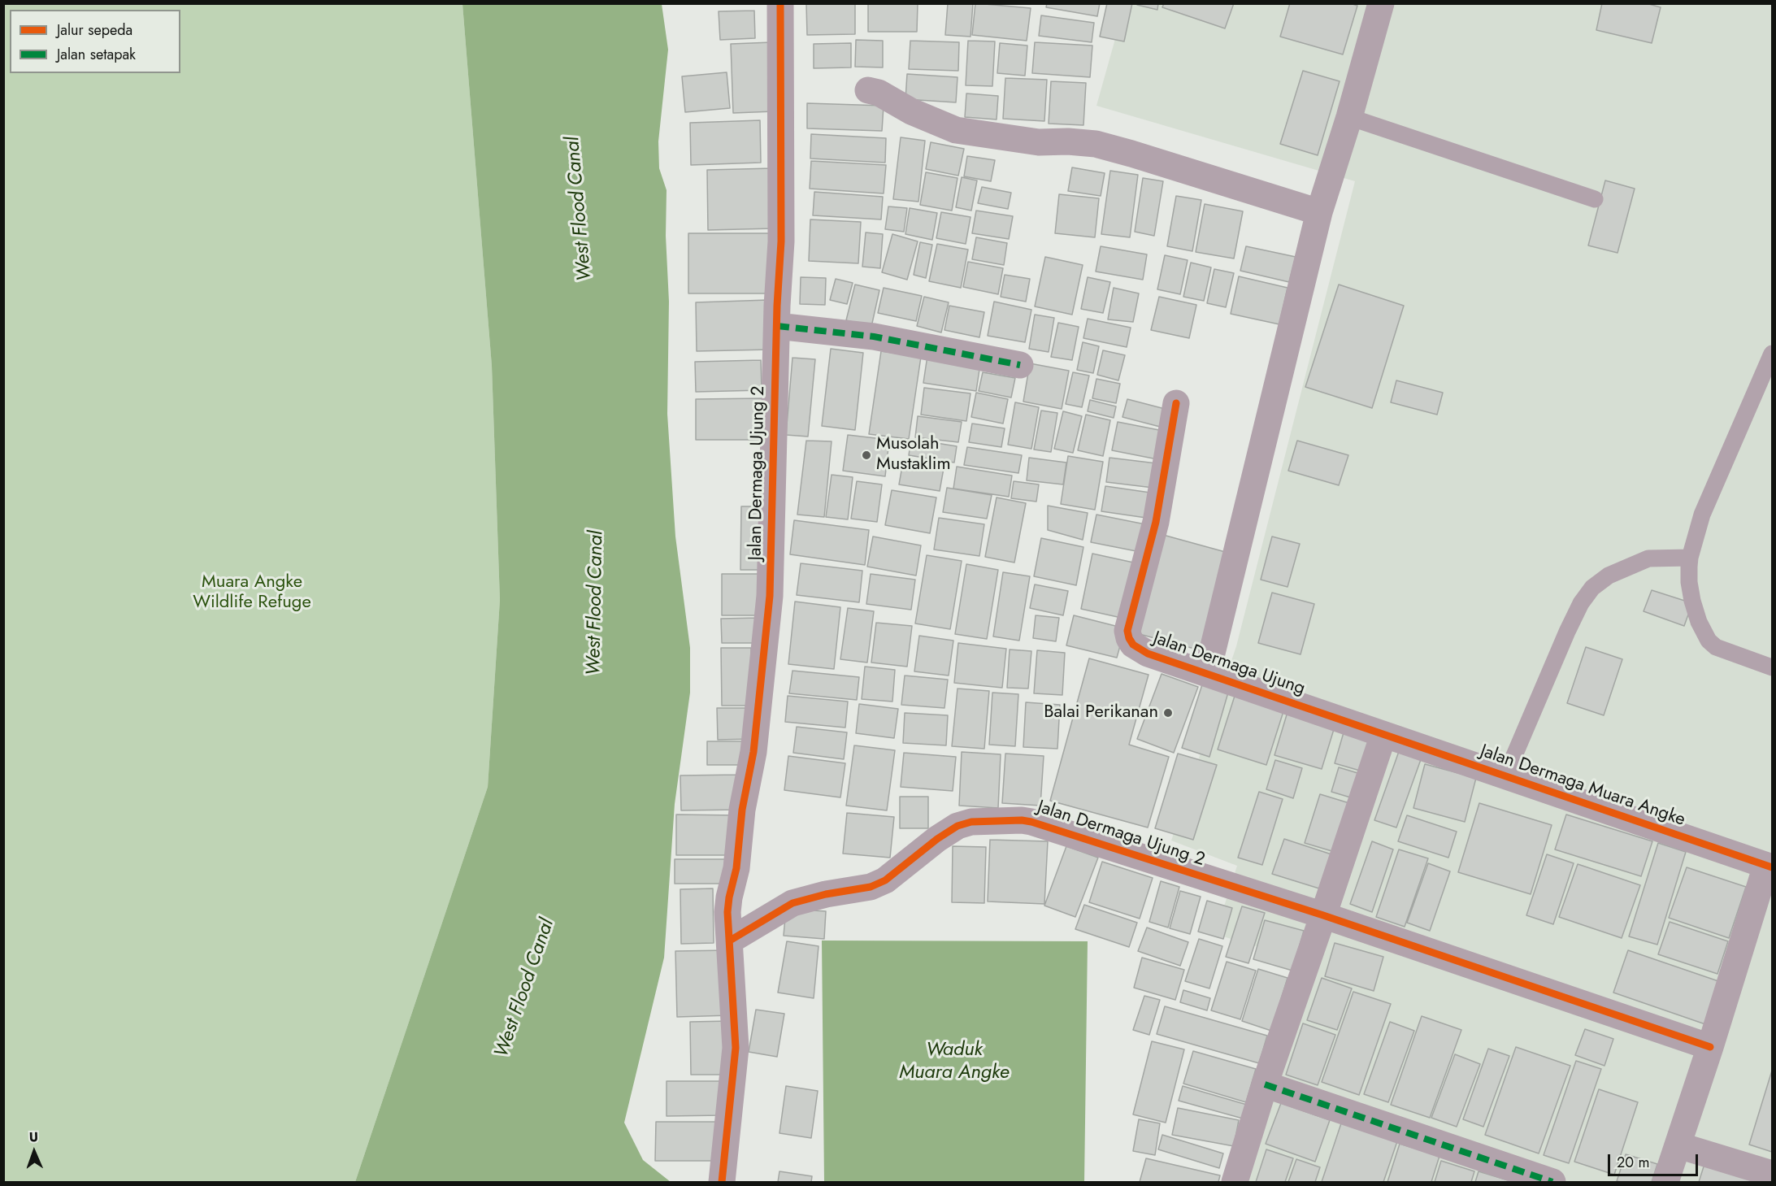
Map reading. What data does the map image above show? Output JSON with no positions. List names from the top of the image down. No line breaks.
{"streets":{"street":["Jalan Dermaga Ujung 2","Jalan Dermaga Ujung","Jalan Dermaga Muara Angke"]},"crossings":[["Jalan Dermaga Ujung","Jalan Dermaga Muara Angke"]],"water":["West Flood Canal","Waduk Muara Angke"],"parks":["Muara Angke Wildlife Refuge"],"places":["Musolah Mustaklim","Balai Perikanan"],"legend":["Jalur sepeda","Jalan setapak"],"scale_bar":"20 m","north":"top"}
